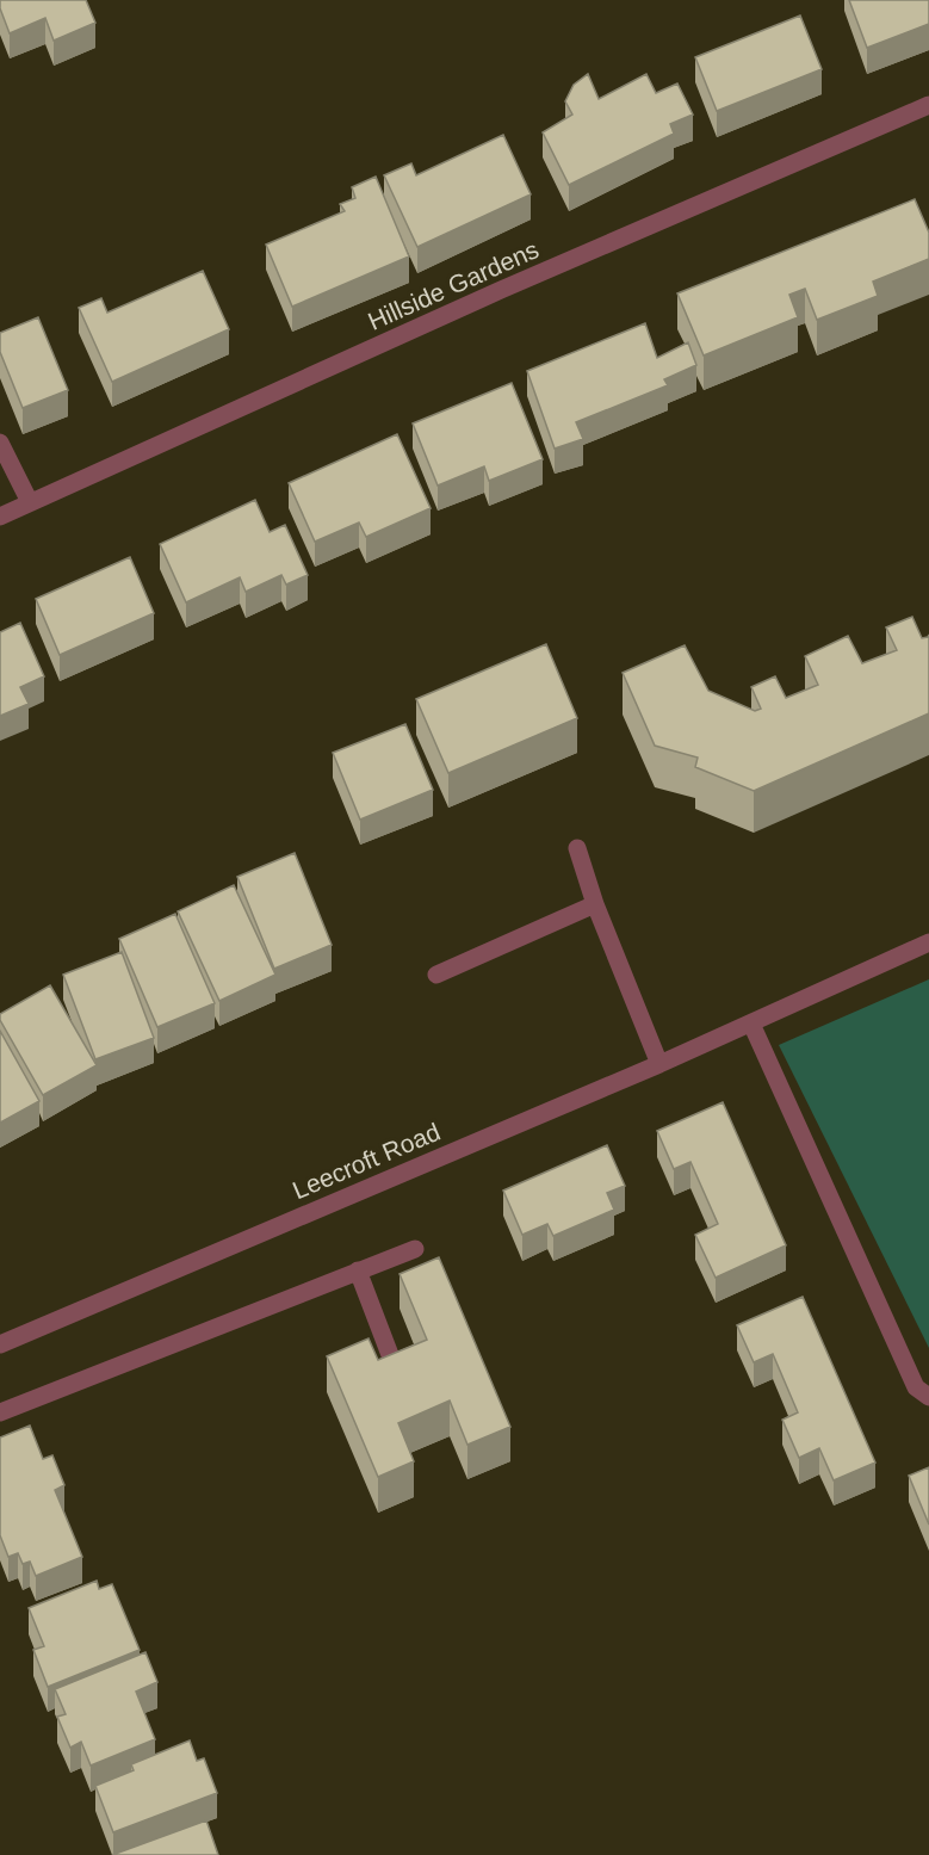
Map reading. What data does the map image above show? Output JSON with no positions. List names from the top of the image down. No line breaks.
{"streets":{"street":["Hillside Gardens","Leecroft Road"]}}
